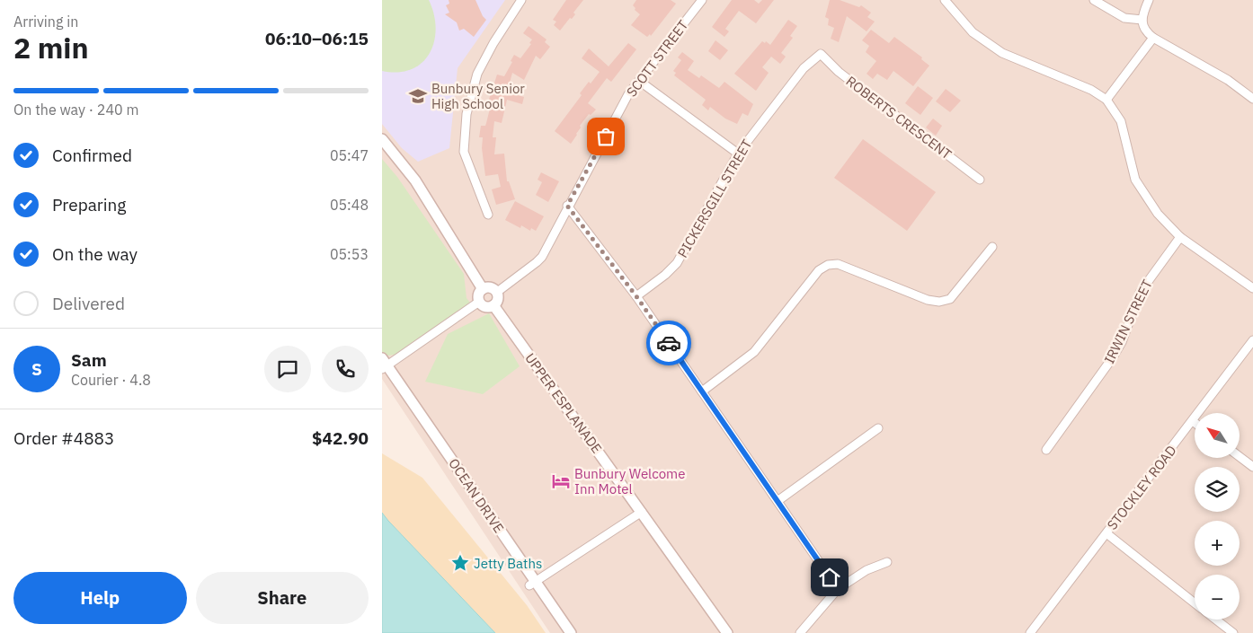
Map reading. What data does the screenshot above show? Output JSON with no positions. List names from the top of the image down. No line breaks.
{"streets":{"street":["SCOTT STREET","ROBERTS CRESCENT","PICKERSGILL STREET","IRWIN STREET","UPPER ESPLANADE","STOCKLEY ROAD","OCEAN DRIVE"]},"crossings":[["SCOTT STREET","UPPER ESPLANADE"],["ROBERTS CRESCENT","PICKERSGILL STREET"]],"places":{"school or university":["Bunbury Senior High School"],"hotel":["Bunbury Welcome Inn Motel"],"place":["Jetty Baths"]},"north":"top left","page":{"heading":["2 min","Arriving in","06:10–06:15"],"panel":["Sam","Courier · 4.8","Order #4883","$42.90"],"bar":"On the way · 240 m","list":[["Confirmed","05:47"],["Preparing","05:48"],["On the way","05:53"],"Delivered"],"round":"S","map_buttons":["+","−"],"buttons":["Help","Share"]}}
